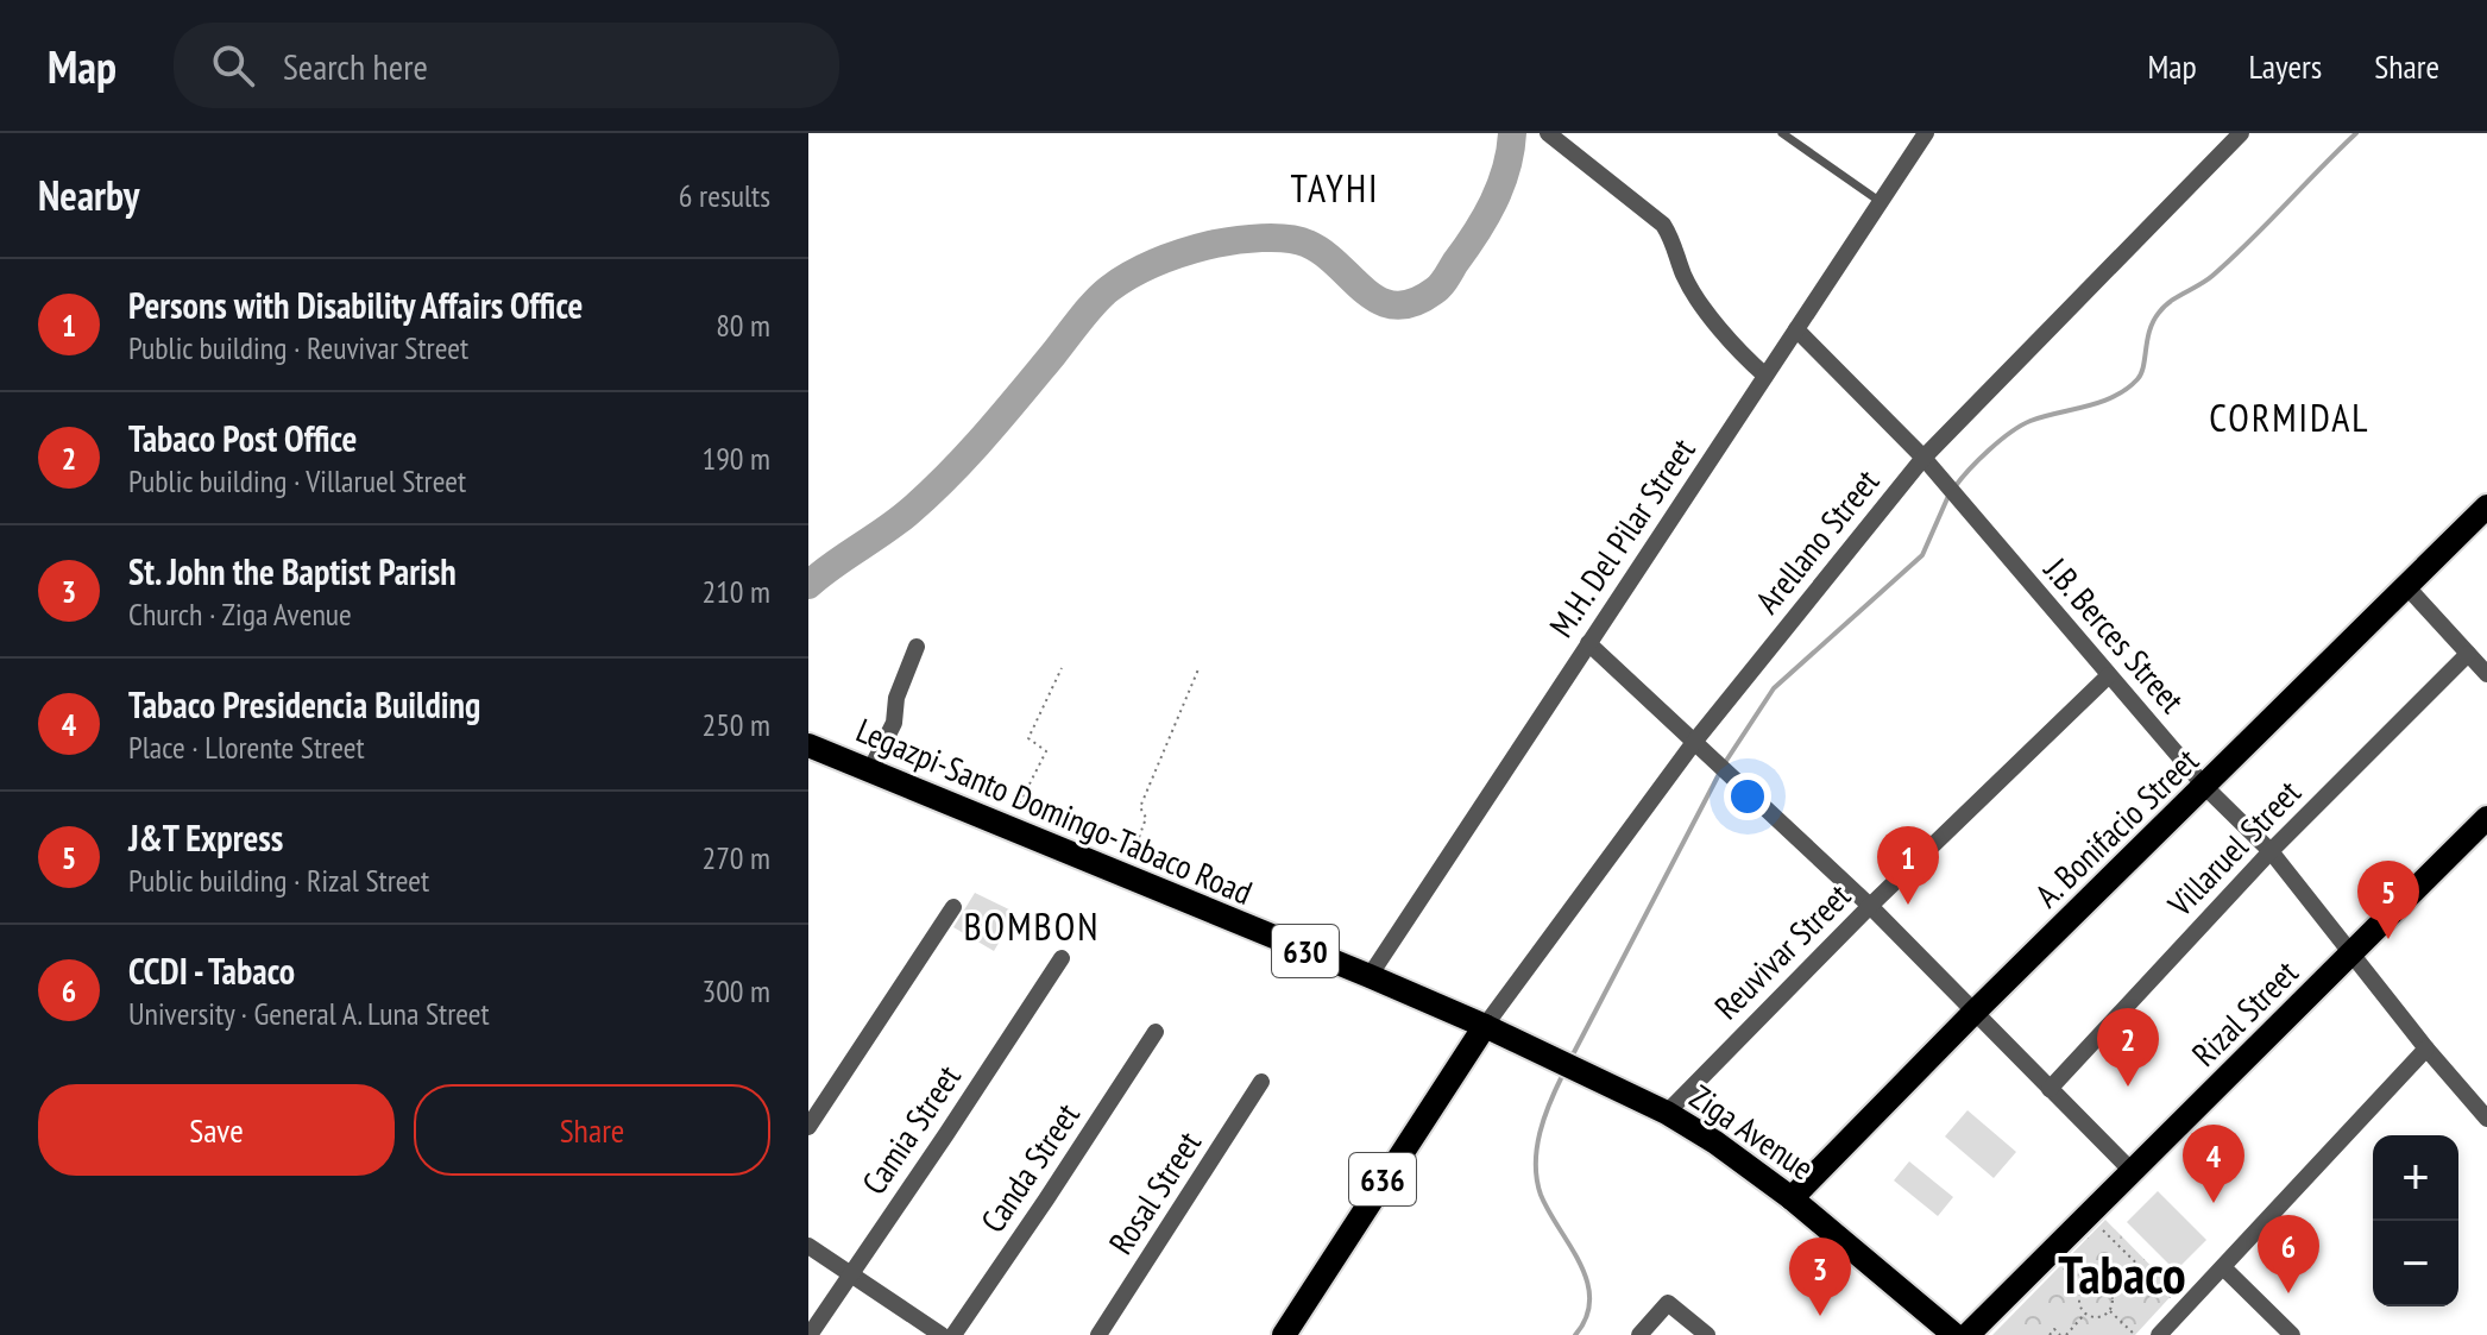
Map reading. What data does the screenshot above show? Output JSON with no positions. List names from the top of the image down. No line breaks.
{"streets":{"main road":["Legazpi-Santo Domingo-Tabaco Road","A. Bonifacio Street","630","Rizal Street","Ziga Avenue","636"],"street":["M.H. Del Pilar Street","Arellano Street","J.B. Berces Street","Villaruel Street","Reuvivar Street","Camia Street","Canda Street","Rosal Street"]},"crossings":[["M.H. Del Pilar Street","J.B. Berces Street"],["M.H. Del Pilar Street","Legazpi-Santo Domingo-Tabaco Road"],["Arellano Street","J.B. Berces Street"],["Arellano Street","Legazpi-Santo Domingo-Tabaco Road"],["Arellano Street","Ziga Avenue"],["Arellano Street","636"],["J.B. Berces Street","A. Bonifacio Street"],["J.B. Berces Street","Villaruel Street"],["J.B. Berces Street","Reuvivar Street"],["J.B. Berces Street","Rizal Street"],["Legazpi-Santo Domingo-Tabaco Road","Ziga Avenue"],["Legazpi-Santo Domingo-Tabaco Road","636"],["A. Bonifacio Street","Ziga Avenue"],["Reuvivar Street","Ziga Avenue"],["Ziga Avenue","636"]],"districts":["TAYHI","CORMIDAL","BOMBON","Tabaco"],"page":{"header":"Map","search":"Search here","nav":["Map","Layers","Share"],"heading":["Nearby","6 results"],"list":[{"mark":"1","name":"Persons with Disability Affairs Office","note":"Public building · Reuvivar Street","value":"80 m"},{"mark":"2","name":"Tabaco Post Office","note":"Public building · Villaruel Street","value":"190 m"},{"mark":"3","name":"St. John the Baptist Parish","note":"Church · Ziga Avenue","value":"210 m"},{"mark":"4","name":"Tabaco Presidencia Building","note":"Place · Llorente Street","value":"250 m"},{"mark":"5","name":"J&T Express","note":"Public building · Rizal Street","value":"270 m"},{"mark":"6","name":"CCDI - Tabaco","note":"University · General A. Luna Street","value":"300 m"}],"pins":["1","5","2","4","6","3"],"buttons":["Save","Share"],"map_buttons":["+","−"]}}
